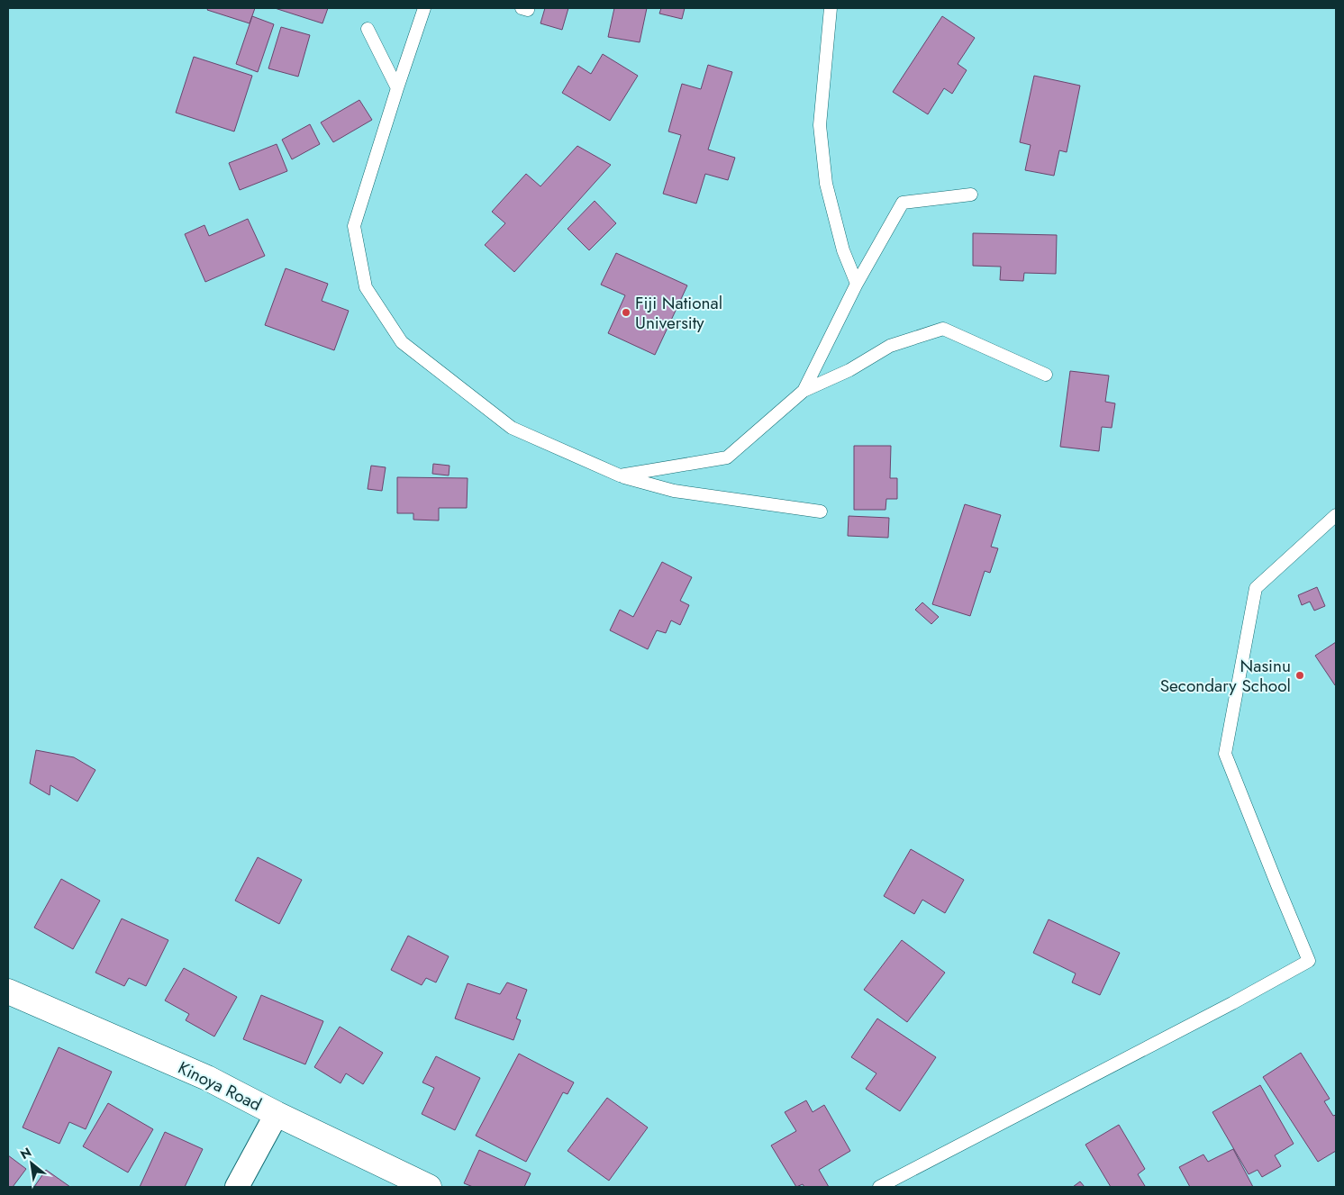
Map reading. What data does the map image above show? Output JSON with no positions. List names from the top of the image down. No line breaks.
{"streets":{"main road":["Kinoya Road"]},"places":["Fiji National University","Nasinu Secondary School"],"north":"top left"}
